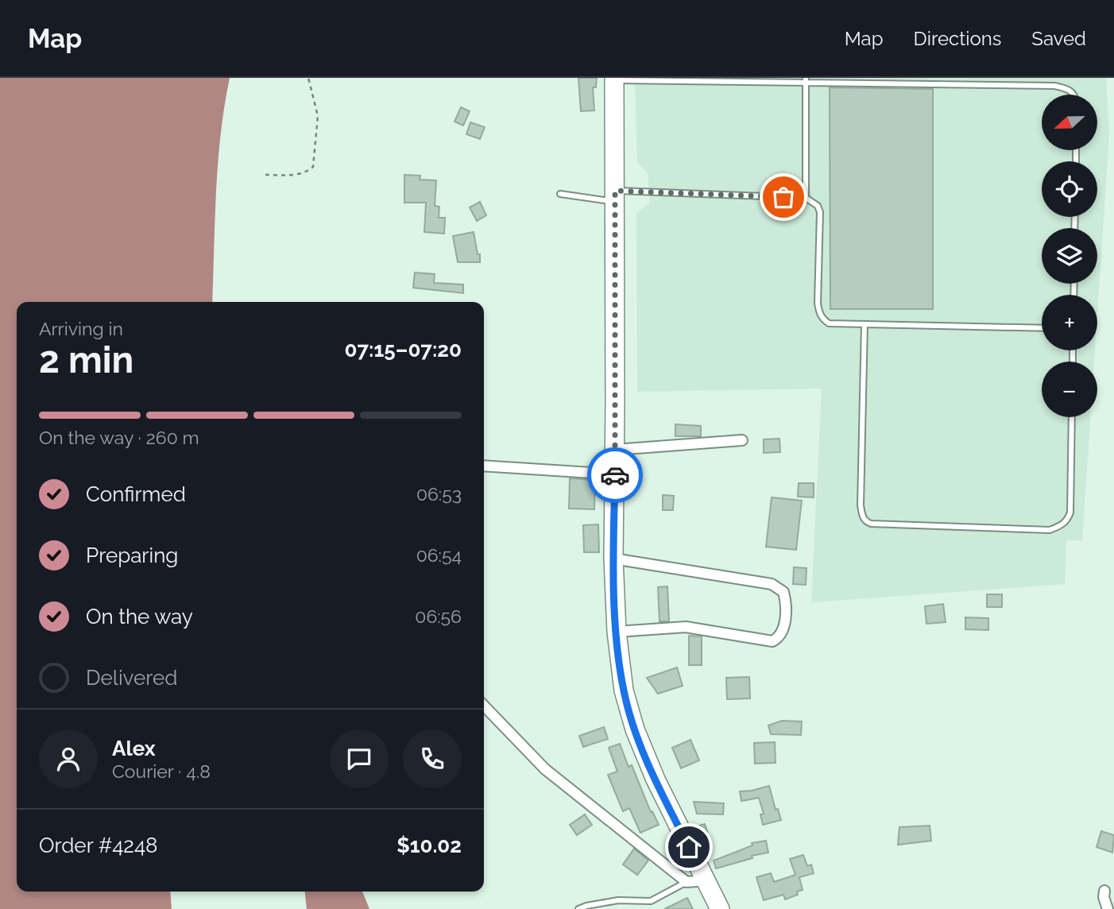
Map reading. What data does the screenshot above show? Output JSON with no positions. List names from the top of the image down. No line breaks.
{"north":"left","page":{"header":"Map","nav":["Map","Directions","Saved"],"map_buttons":["+","−"],"heading":["2 min","Arriving in","07:15–07:20"],"panel":["Alex","Courier · 4.8","Order #4248","$10.02"],"bar":"On the way · 260 m","list":[["Confirmed","06:53"],["Preparing","06:54"],["On the way","06:56"],"Delivered"]}}
